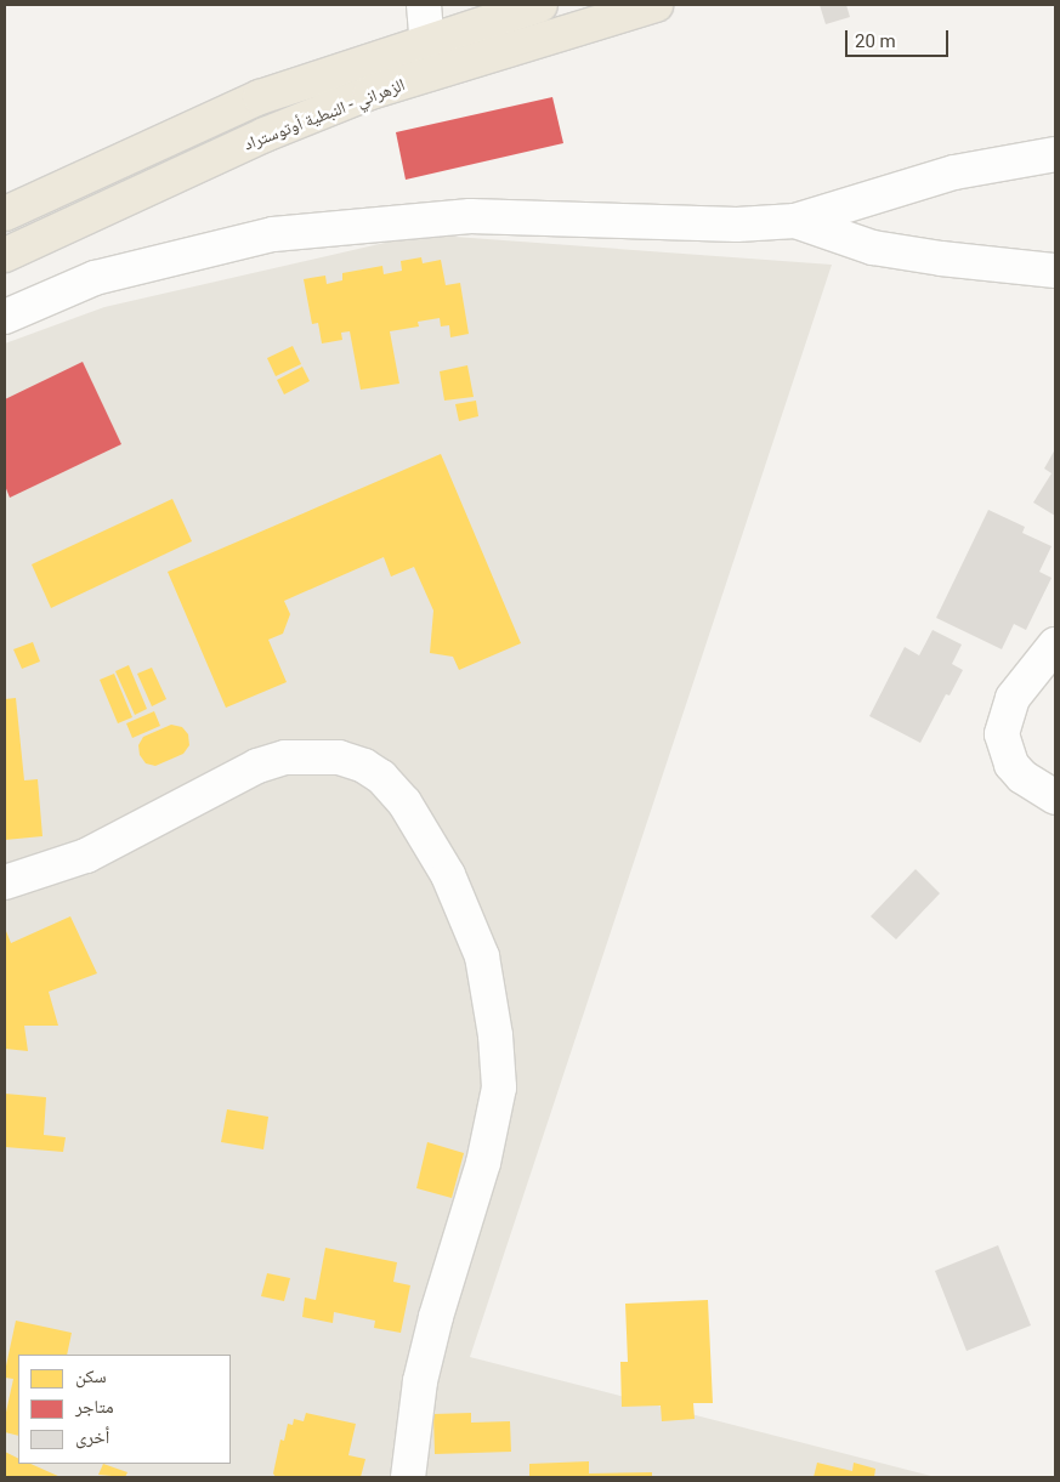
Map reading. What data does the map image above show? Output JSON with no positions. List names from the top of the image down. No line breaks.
{"streets":{"highway":["الزهراني - النبطية أوتوستراد"]},"legend":["سكن","متاجر","أخرى"],"scale_bar":"20 m"}
